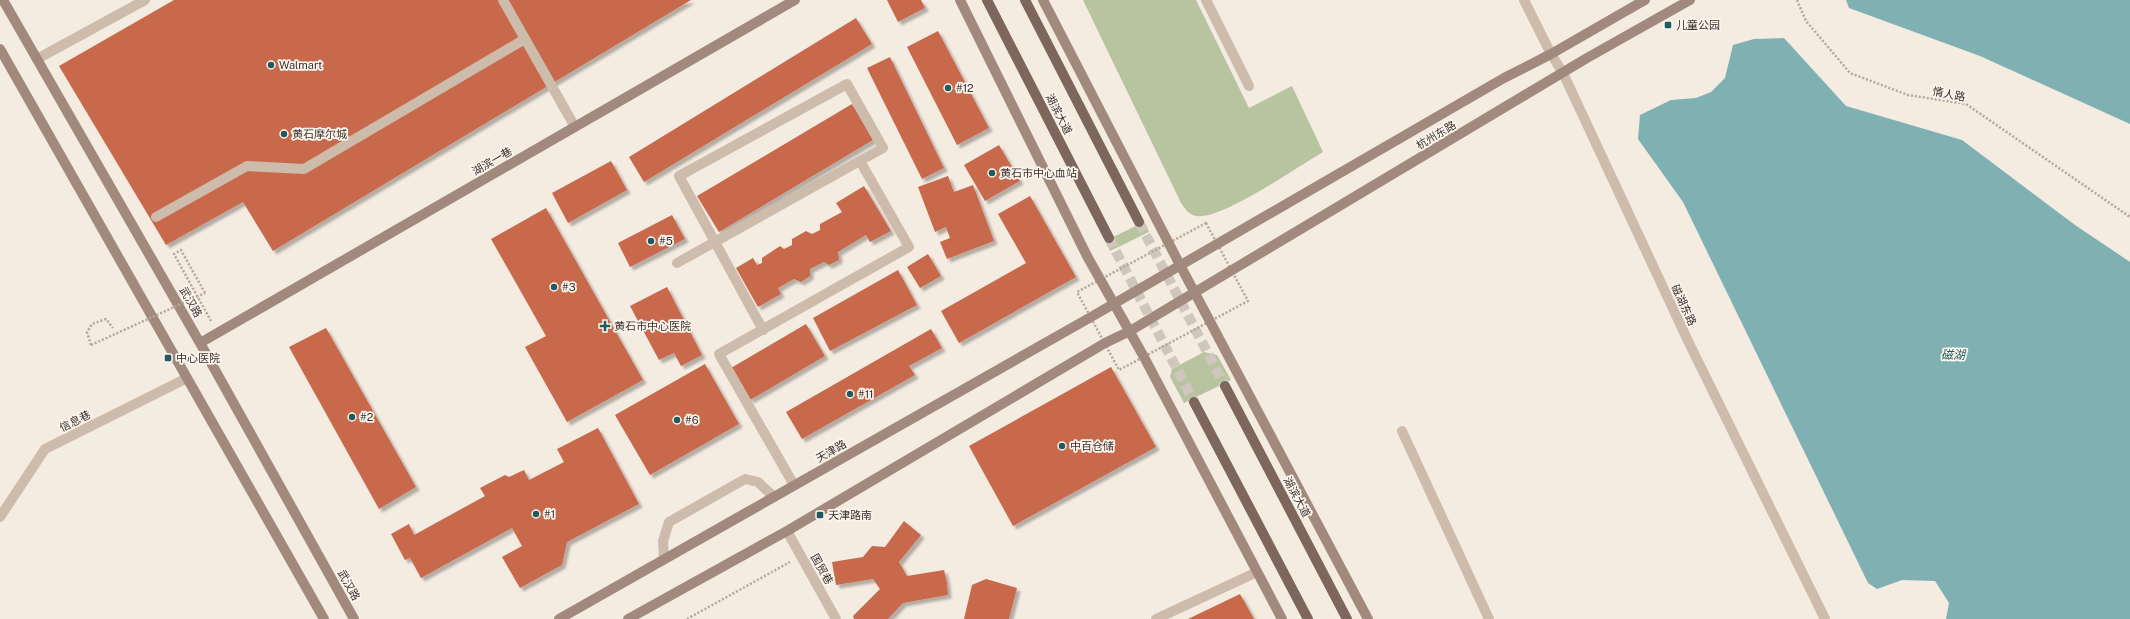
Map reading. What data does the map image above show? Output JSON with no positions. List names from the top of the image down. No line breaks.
{"streets":{"main road":["湖滨大道","杭州东路","湖滨一巷","武汉路","天津路"],"street":["磁湖东路","信息巷","国贸巷"],"path":["情人路"]},"crossings":[["杭州东路","磁湖东路"],["杭州东路","天津路"],["湖滨一巷","武汉路"]],"water":["磁湖"],"places":{"transit":["儿童公园","中心医院","天津路南"],"other":["Walmart","#12","黄石摩尔城","黄石市中心血站","#5","#3","#11","#2","#6","中百仓储","#1"],"health":["黄石市中心医院"]}}
